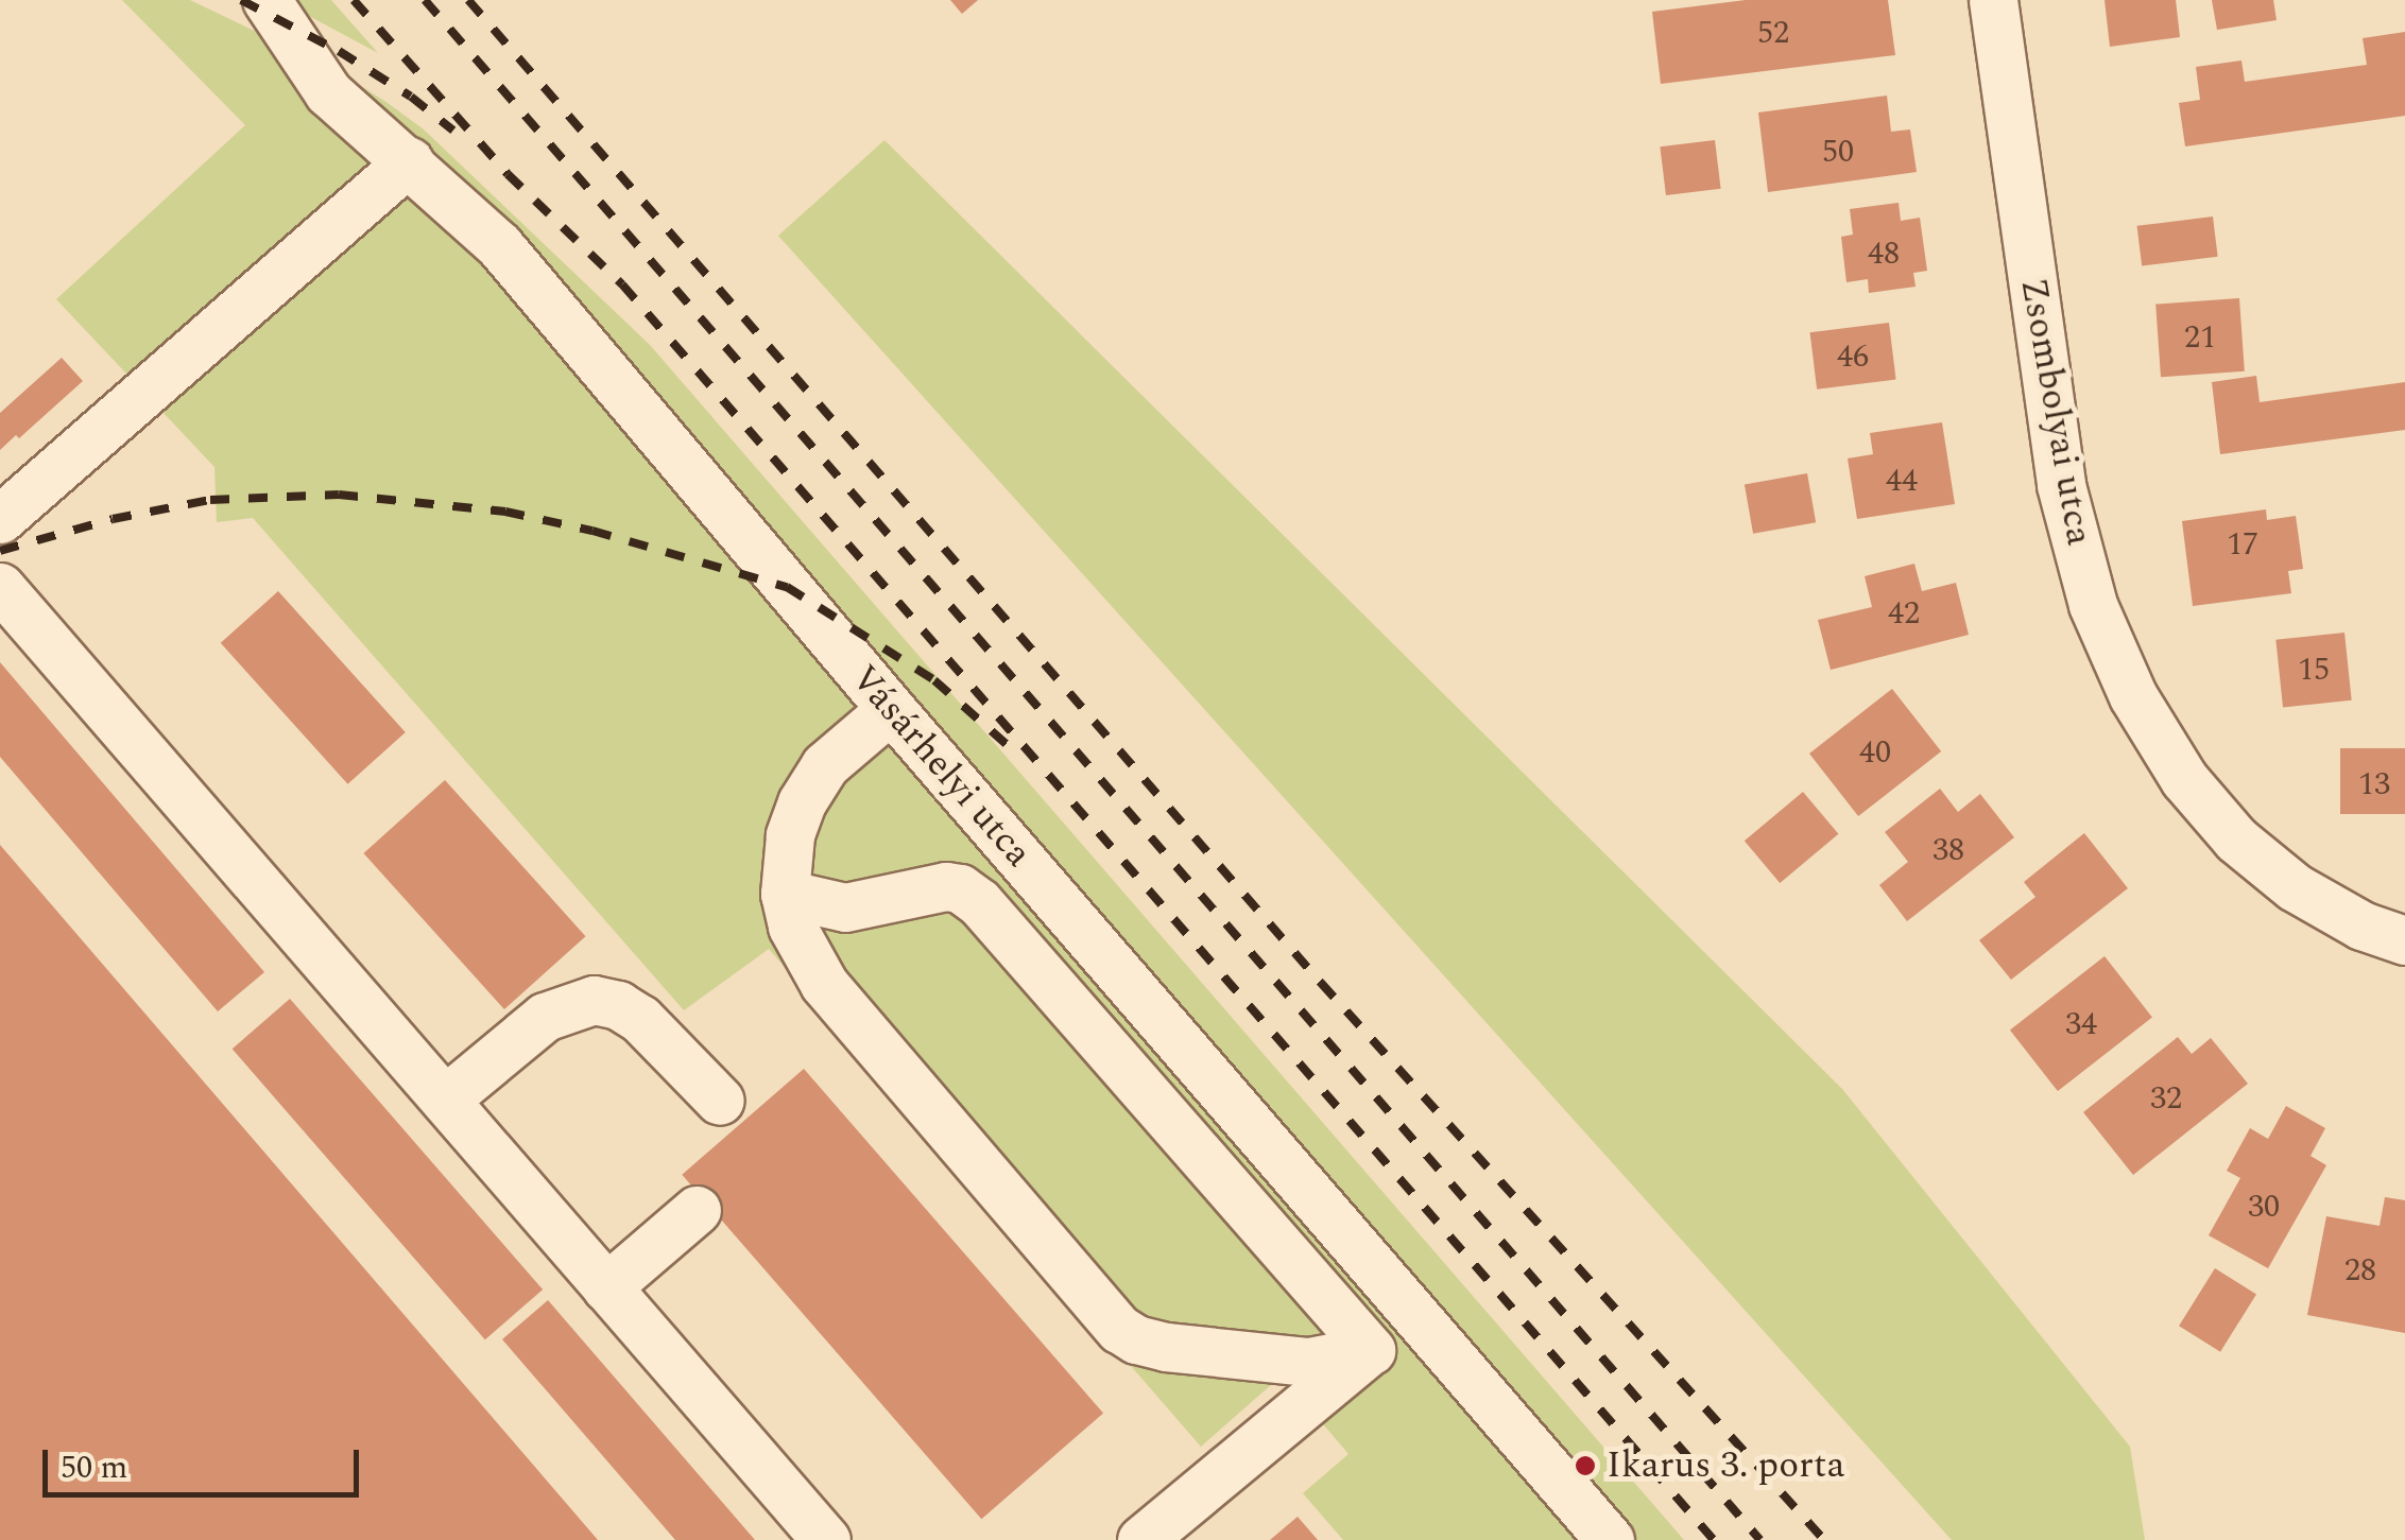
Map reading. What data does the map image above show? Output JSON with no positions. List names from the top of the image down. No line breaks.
{"streets":{"street":["Zsombolyai utca","Vásárhelyi utca"]},"places":["Ikarus 3. porta"],"house_numbers":["52","50","48","21","46","44","17","42","15","40","13","38","34","32","30","28"],"scale_bar":"50 m"}
